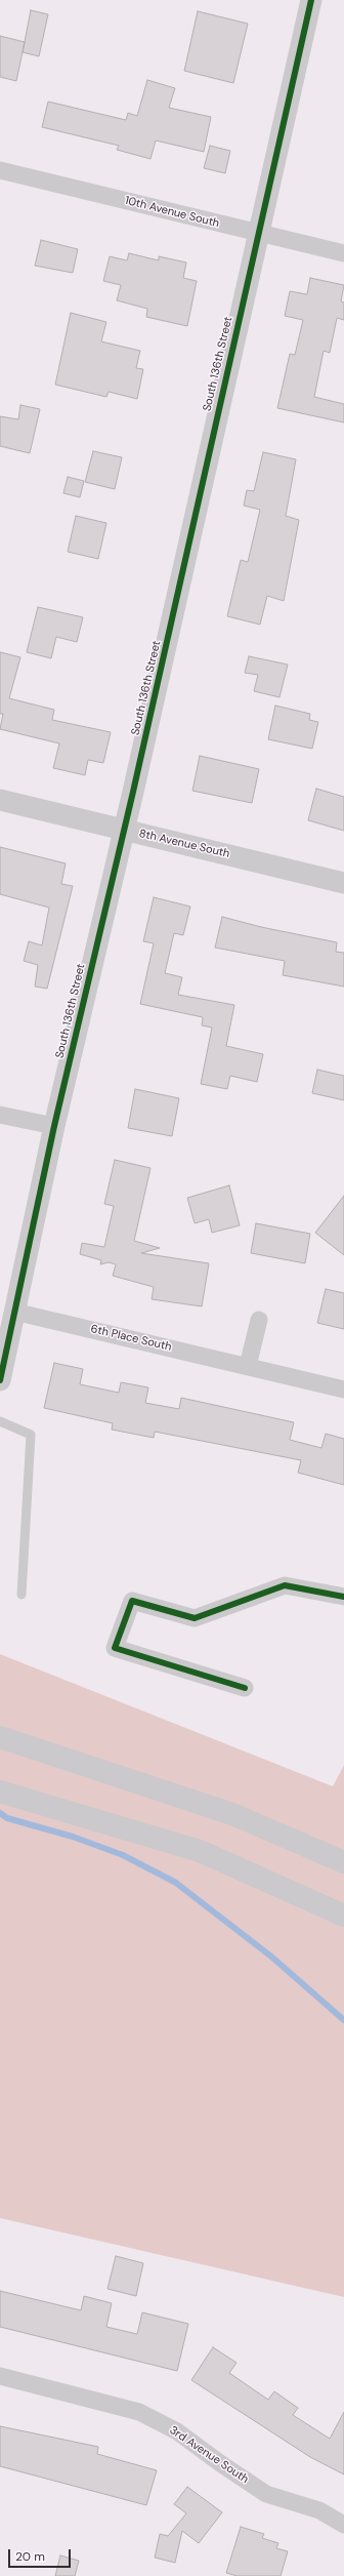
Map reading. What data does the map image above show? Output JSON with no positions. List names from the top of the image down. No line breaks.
{"streets":{"street":["10th Avenue South","South 136th Street","8th Avenue South","6th Place South","3rd Avenue South"]},"crossings":[["10th Avenue South","South 136th Street"],["South 136th Street","8th Avenue South"],["South 136th Street","6th Place South"]],"scale_bar":"20 m"}
